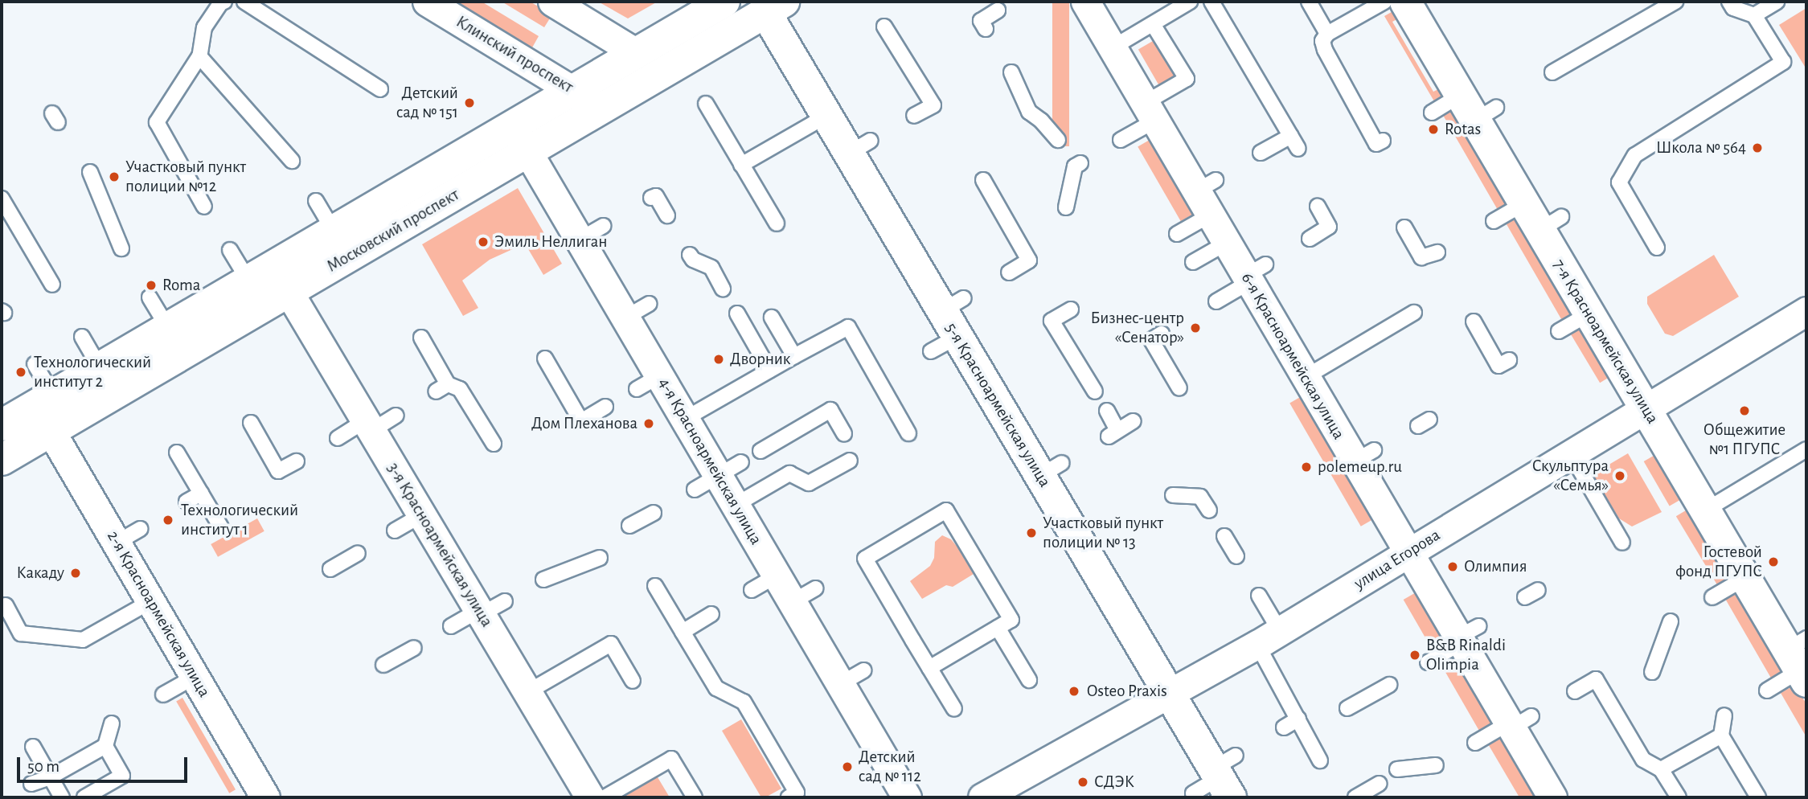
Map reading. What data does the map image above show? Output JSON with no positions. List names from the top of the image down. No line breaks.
{"streets":{"main road":["Московский проспект","7-я Красноармейская улица","5-я Красноармейская улица"],"street":["Клинский проспект","6-я Красноармейская улица","4-я Красноармейская улица","3-я Красноармейская улица","улица Егорова","2-я Красноармейская улица"]},"crossings":[["Клинский проспект","Московский проспект"],["Московский проспект","5-я Красноармейская улица"],["Московский проспект","4-я Красноармейская улица"],["Московский проспект","3-я Красноармейская улица"],["Московский проспект","2-я Красноармейская улица"],["7-я Красноармейская улица","улица Егорова"],["6-я Красноармейская улица","улица Егорова"],["5-я Красноармейская улица","улица Егорова"]],"places":["Детский сад № 151","Rotas","Школа № 564","Участковый пункт полиции №12","Эмиль Неллиган","Roma","Бизнес-центр «Сенатор»","Дворник","Технологический институт 2","Общежитие №1 ПГУПС","Дом Плеханова","polemeup.ru","Скульптура «Семья»","Технологический институт 1","Участковый пункт полиции № 13","Гостевой фонд ПГУПС","Олимпия","Какаду","B&B Rinaldi Olimpia","Osteo Praxis","Детский сад № 112","СДЭК"],"scale_bar":"50 m"}
